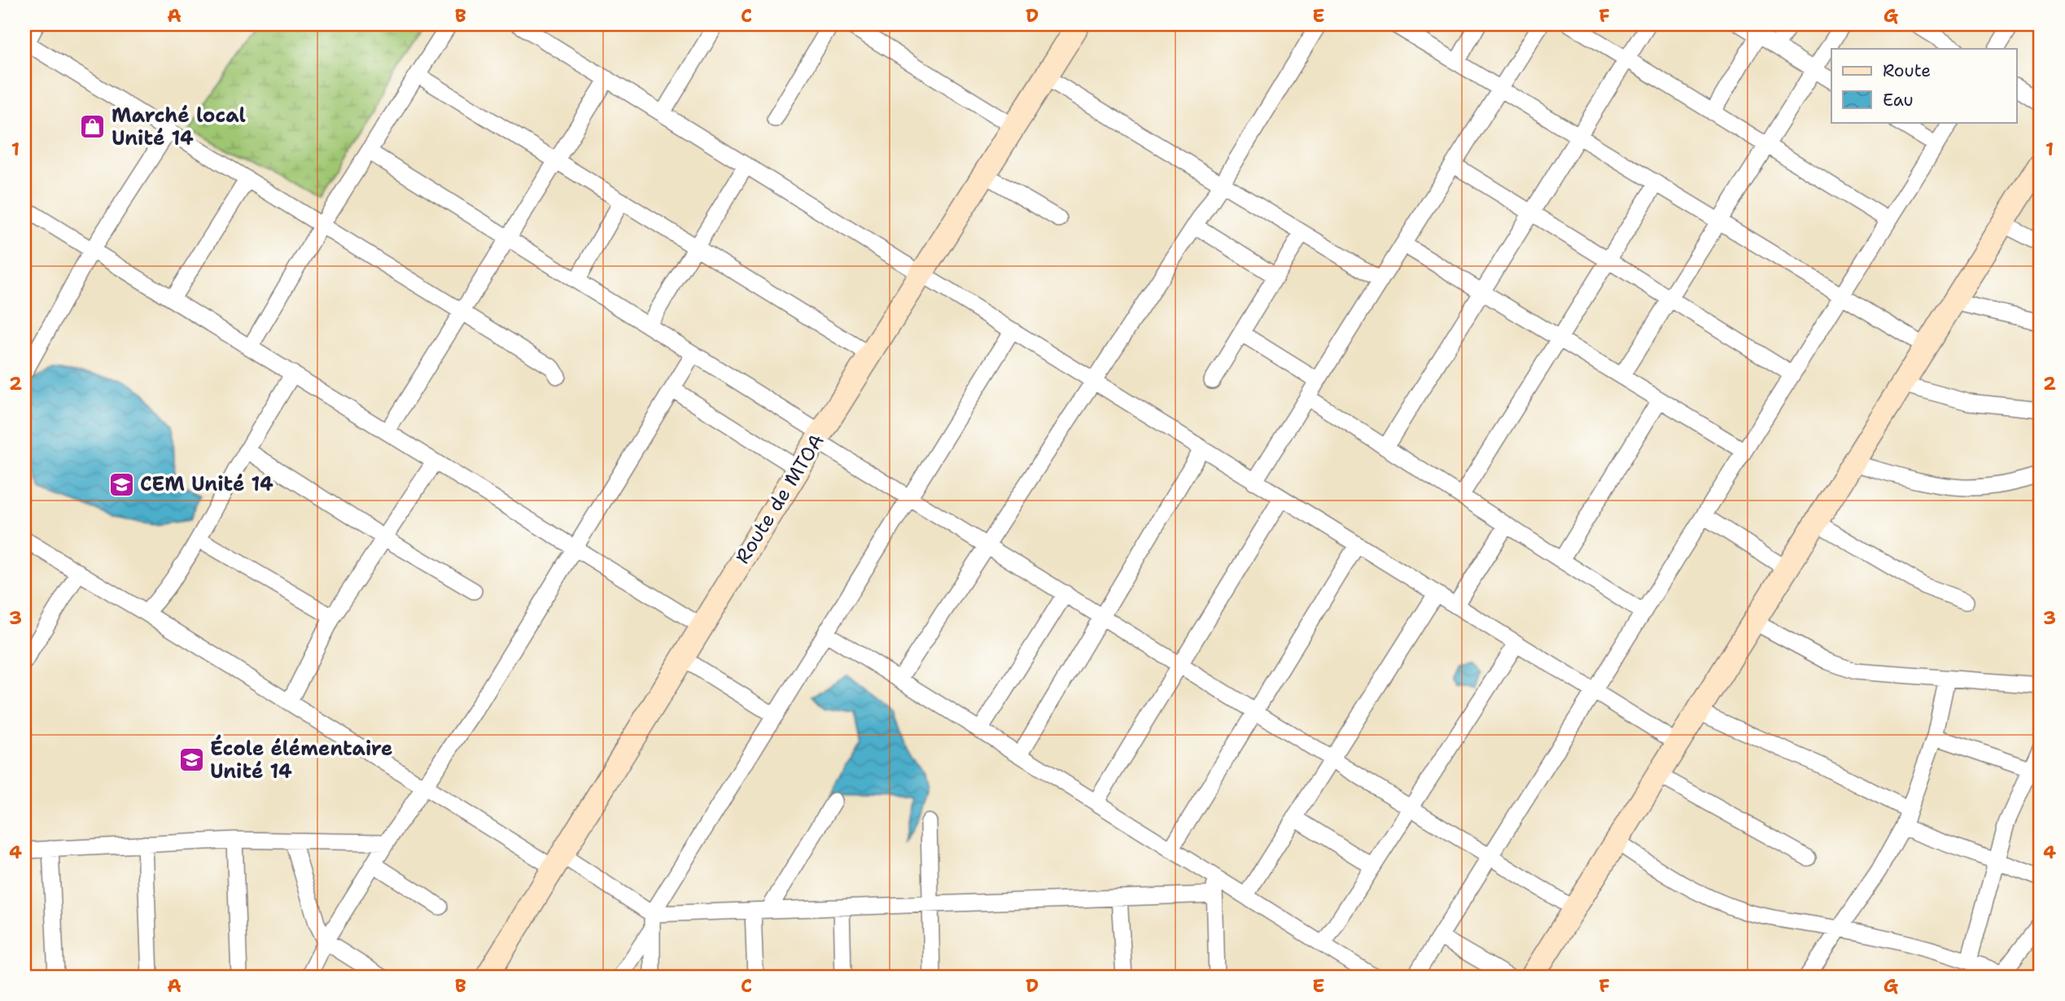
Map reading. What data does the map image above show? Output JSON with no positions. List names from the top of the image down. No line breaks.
{"streets":{"street":["Route de MTOA"]},"places":{"shop":["Marché local Unité 14"],"school or university":["CEM Unité 14","École élémentaire Unité 14"]},"legend":["Route","Eau"],"grid":{"columns":["A","B","C","D","E","F","G"],"rows":["1","2","3","4"]}}
